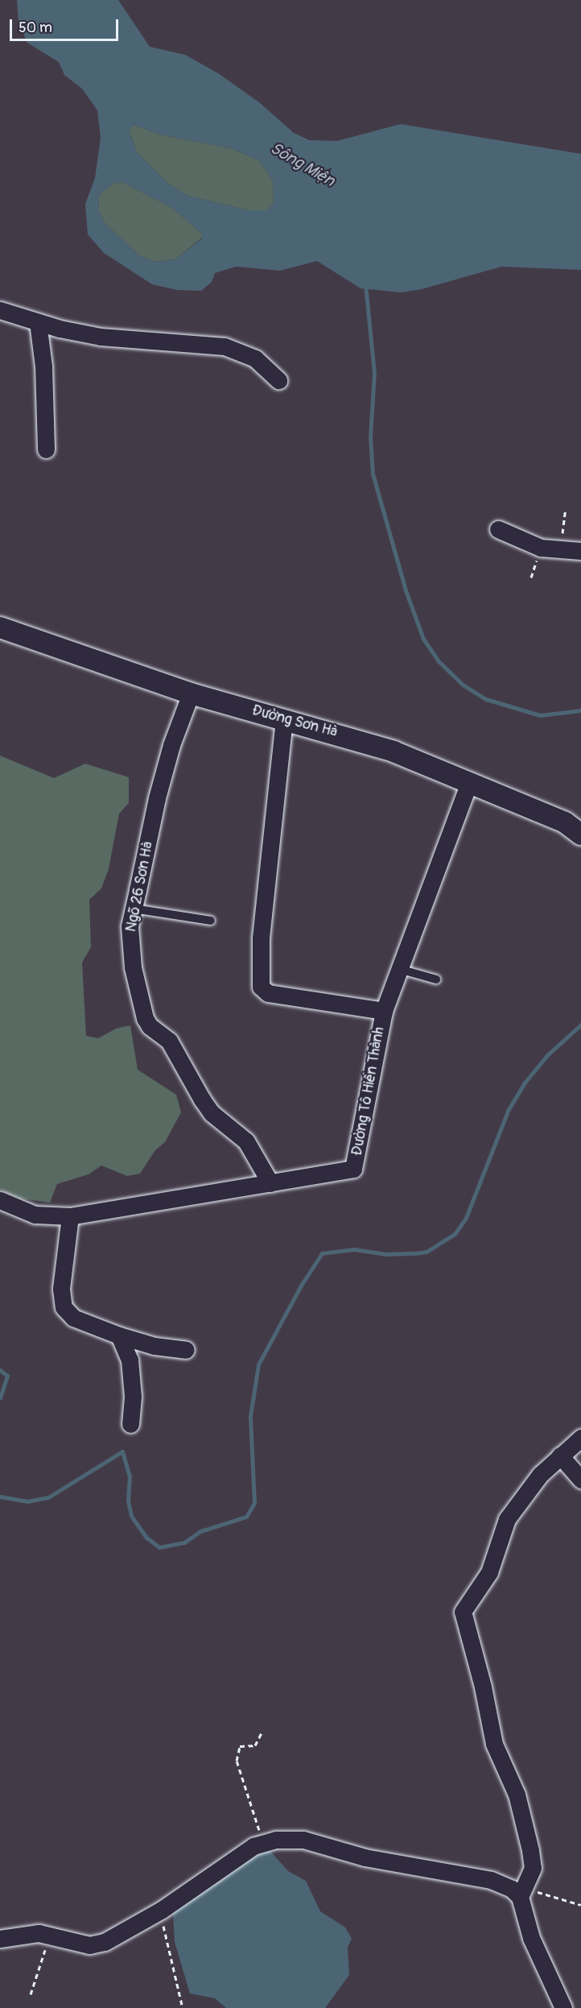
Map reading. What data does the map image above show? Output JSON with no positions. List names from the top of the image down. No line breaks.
{"streets":{"street":["Đường Sơn Hà","Ngõ 26 Sơn Hà","Đường Tô Hiến Thành"]},"crossings":[["Đường Sơn Hà","Ngõ 26 Sơn Hà"],["Đường Sơn Hà","Đường Tô Hiến Thành"],["Ngõ 26 Sơn Hà","Đường Tô Hiến Thành"]],"water":["Sông Miện"],"scale_bar":"50 m"}
